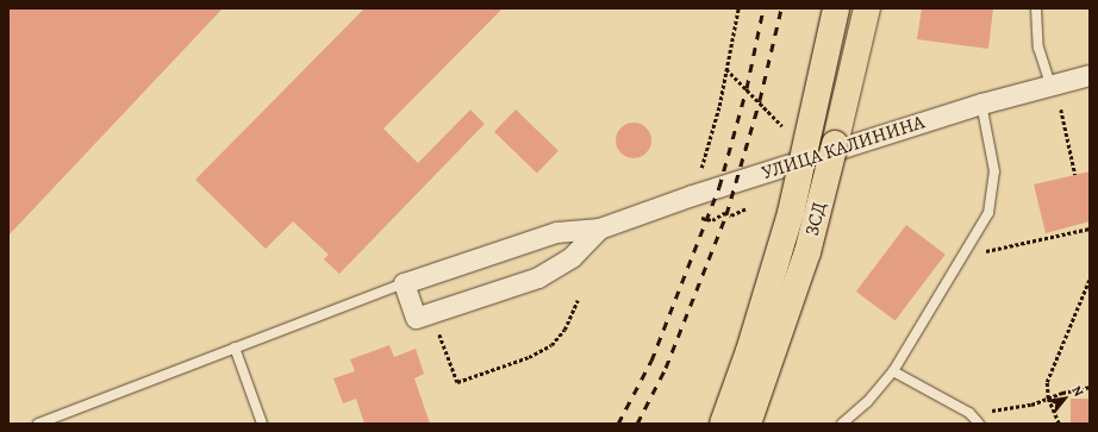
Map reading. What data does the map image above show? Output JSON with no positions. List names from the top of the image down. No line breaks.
{"streets":{"highway":["ЗСД"],"street":["УЛИЦА КАЛИНИНА"]},"north":"top right"}
